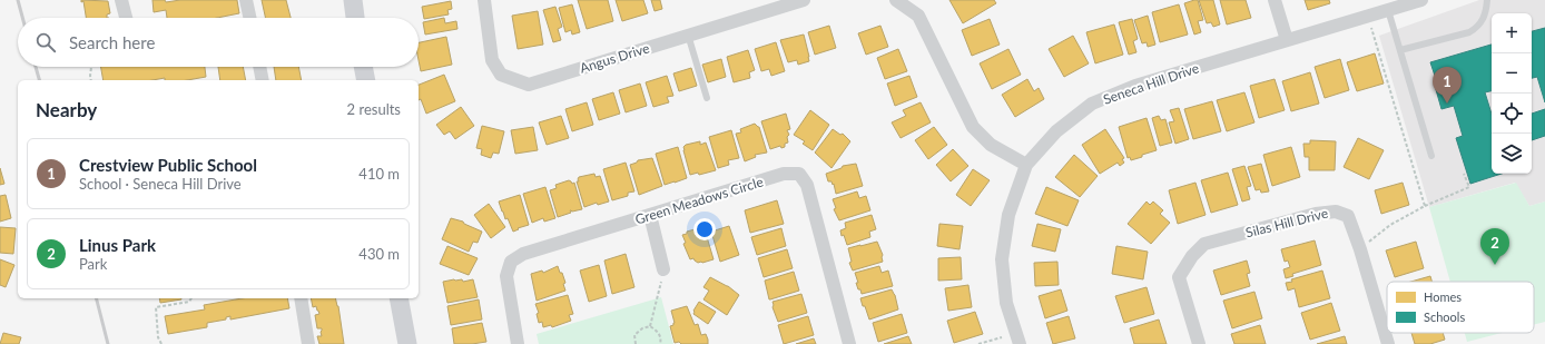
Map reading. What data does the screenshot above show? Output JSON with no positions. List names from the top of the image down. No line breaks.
{"streets":{"street":["Angus Drive","Seneca Hill Drive","Green Meadows Circle","Silas Hill Drive"]},"legend":["Homes","Schools"],"page":{"map_buttons":["+","−"],"search":"Search here","pins":["1","2"],"heading":["Nearby","2 results"],"list":[{"mark":"1","name":"Crestview Public School","note":"School · Seneca Hill Drive","value":"410 m"},{"mark":"2","name":"Linus Park","note":"Park","value":"430 m"}]}}
